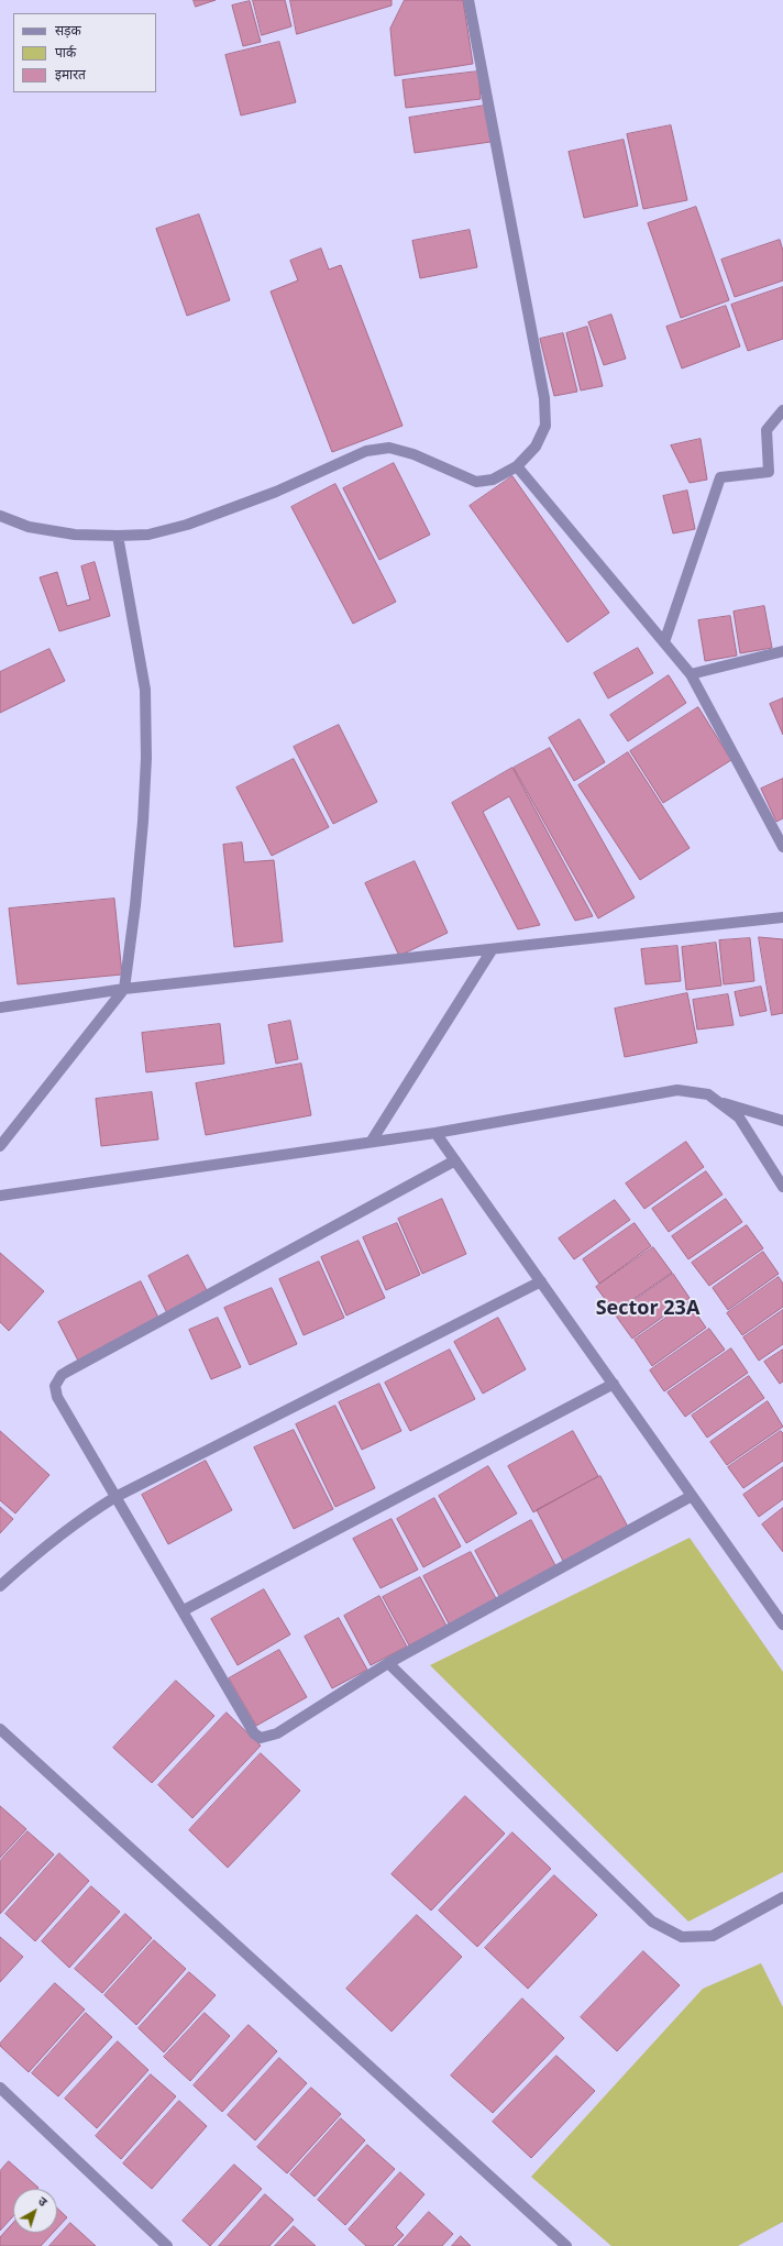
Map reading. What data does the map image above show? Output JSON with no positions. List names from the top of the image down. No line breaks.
{"districts":["Sector 23A"],"legend":["सड़क","पार्क","इमारत"],"north":"top right"}
